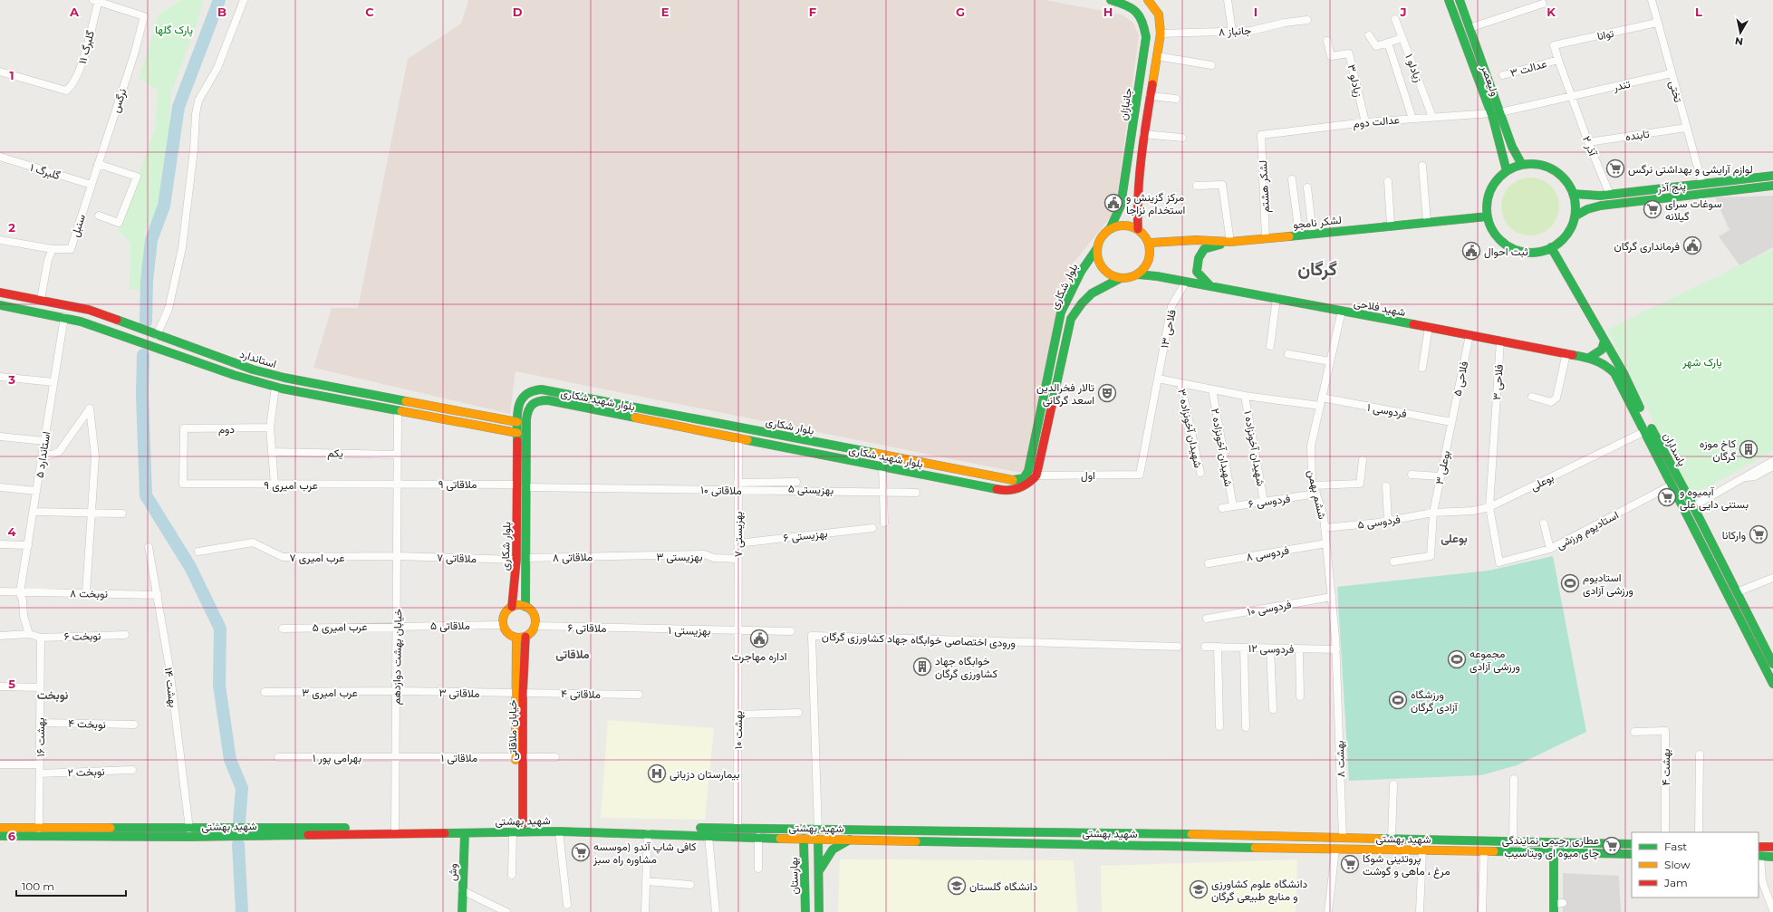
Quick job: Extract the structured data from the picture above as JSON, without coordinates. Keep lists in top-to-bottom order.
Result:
{
  "streets": {
    "main road": [
      "ولیعصر",
      "جانبازان",
      "پنج آذر",
      "لشکر نامجو",
      "بلوار شکاری",
      "شهید فلاحی",
      "استاندارد",
      "بلوار شهید شکاری",
      "پاسداران",
      "خیابان ملاقاتی",
      "شهید بهشتی",
      "وش",
      "بهارستان"
    ],
    "street": [
      "جانباز ۸",
      "توانا",
      "گلبرگ ۱۱",
      "زیادلو ۱",
      "عدالت ۳",
      "زیادلو ۳",
      "تندر",
      "تختی",
      "نرگس",
      "عدالت دوم",
      "تابنده",
      "۲ آذر",
      "گلبرگ ۱",
      "لشکر هشتم",
      "سنبل",
      "۱۳ فلاحی",
      "۵ فلاحی",
      "۳ فلاحی",
      "۱ فردوسی",
      "دوم",
      "۳ شهیدان آخونزاده",
      "۲ شهیدان آخونزاده",
      "۱ شهیدان آخونزاده",
      "یکم",
      "۵ استاندارد",
      "۳ بوعلی",
      "اول",
      "بوعلی",
      "ملاقاتی ۹",
      "۹ عرب امیری",
      "۵ بهزیستی",
      "۱۰ ملاقاتی",
      "ششم بهمن",
      "۶ فردوسی",
      "۵ فردوسی",
      "استادیوم ورزشی",
      "۷ بهزیستی",
      "بهزیستی ۶",
      "۸ فردوسی",
      "۳ بهزیستی",
      "۷ عرب امیری",
      "ملاقاتی ۸",
      "۷ ملاقاتی",
      "۸ نوبخت",
      "۱۰ فردوسی",
      "ملاقاتی ۵",
      "۵ عرب امیری",
      "۶ ملاقاتی",
      "بهزیستی ۱",
      "نوبخت ۶",
      "ورودی اختصاصی خوابگاه جهاد کشاورزی گرگان",
      "۱۲ فردوسی",
      "خیابان بهشت دوازدهم",
      "بهشت ۱۴",
      "۳ عرب امیری",
      "ملاقاتی ۳",
      "ملاقاتی ۴",
      "۴ نوبخت",
      "بهشت ۱۰",
      "۱۶ بهشت",
      "۱ بهرامی پور",
      "ملاقاتی ۱",
      "۸ بهشت",
      "۴ بهشت",
      "۲ نوبخت"
    ]
  },
  "crossings": [
    ["جانباز ۸", "جانبازان"],
    ["توانا", "عدالت ۳"],
    ["توانا", "تختی"],
    ["گلبرگ ۱۱", "نرگس"],
    ["زیادلو ۱", "عدالت دوم"],
    ["عدالت ۳", "تندر"],
    ["عدالت ۳", "۲ آذر"],
    ["زیادلو ۳", "عدالت دوم"],
    ["ولیعصر", "تندر"],
    ["ولیعصر", "عدالت دوم"],
    ["ولیعصر", "پنج آذر"],
    ["ولیعصر", "لشکر نامجو"],
    ["ولیعصر", "پاسداران"],
    ["تندر", "تختی"],
    ["تندر", "۲ آذر"],
    ["تختی", "تابنده"],
    ["تختی", "پنج آذر"],
    ["نرگس", "گلبرگ ۱"],
    ["نرگس", "سنبل"],
    ["جانبازان", "لشکر نامجو"],
    ["جانبازان", "بلوار شکاری"],
    ["جانبازان", "شهید فلاحی"],
    ["عدالت دوم", "لشکر هشتم"],
    ["تابنده", "۲ آذر"],
    ["۲ آذر", "پنج آذر"],
    ["گلبرگ ۱", "سنبل"],
    ["لشکر هشتم", "لشکر نامجو"],
    ["پنج آذر", "لشکر نامجو"],
    ["پنج آذر", "پاسداران"],
    ["لشکر نامجو", "بلوار شکاری"],
    ["لشکر نامجو", "شهید فلاحی"],
    ["لشکر نامجو", "پاسداران"],
    ["بلوار شکاری", "شهید فلاحی"],
    ["بلوار شکاری", "استاندارد"],
    ["بلوار شکاری", "بلوار شهید شکاری"],
    ["بلوار شکاری", "ملاقاتی ۹"],
    ["بلوار شکاری", "۱۰ ملاقاتی"],
    ["بلوار شکاری", "ملاقاتی ۸"],
    ["بلوار شکاری", "۷ ملاقاتی"],
    ["بلوار شکاری", "ملاقاتی ۵"],
    ["بلوار شکاری", "۶ ملاقاتی"],
    ["بلوار شکاری", "خیابان ملاقاتی"],
    ["شهید فلاحی", "۱۳ فلاحی"],
    ["شهید فلاحی", "۵ فلاحی"],
    ["شهید فلاحی", "۳ فلاحی"],
    ["شهید فلاحی", "پاسداران"],
    ["شهید فلاحی", "ششم بهمن"],
    ["۱۳ فلاحی", "اول"],
    ["استاندارد", "۵ استاندارد"],
    ["استاندارد", "خیابان بهشت دوازدهم"],
    ["۵ فلاحی", "۱ فردوسی"],
    ["۵ فلاحی", "۳ بوعلی"],
    ["۳ فلاحی", "بوعلی"],
    ["۳ فلاحی", "استادیوم ورزشی"],
    ["بلوار شهید شکاری", "اول"],
    ["بلوار شهید شکاری", "۷ بهزیستی"],
    ["۱ فردوسی", "۳ بوعلی"],
    ["۱ فردوسی", "ششم بهمن"],
    ["دوم", "۹ عرب امیری"],
    ["۲ شهیدان آخونزاده", "۶ فردوسی"],
    ["۱ شهیدان آخونزاده", "۶ فردوسی"],
    ["پاسداران", "بوعلی"],
    ["پاسداران", "استادیوم ورزشی"],
    ["یکم", "خیابان بهشت دوازدهم"],
    ["۵ استاندارد", "۸ نوبخت"],
    ["۳ بوعلی", "بوعلی"],
    ["۳ بوعلی", "۵ فردوسی"],
    ["بوعلی", "۵ فردوسی"],
    ["ملاقاتی ۹", "۹ عرب امیری"],
    ["ملاقاتی ۹", "خیابان بهشت دوازدهم"],
    ["۹ عرب امیری", "خیابان بهشت دوازدهم"],
    ["۵ بهزیستی", "۱۰ ملاقاتی"],
    ["۵ بهزیستی", "۷ بهزیستی"],
    ["ششم بهمن", "۶ فردوسی"],
    ["ششم بهمن", "۵ فردوسی"],
    ["ششم بهمن", "۸ فردوسی"],
    ["ششم بهمن", "۱۰ فردوسی"],
    ["ششم بهمن", "۱۲ فردوسی"],
    ["ششم بهمن", "۸ بهشت"],
    ["۷ بهزیستی", "بهزیستی ۶"],
    ["۷ بهزیستی", "۳ بهزیستی"],
    ["۷ بهزیستی", "بهزیستی ۱"],
    ["۷ بهزیستی", "بهشت ۱۰"],
    ["۳ بهزیستی", "ملاقاتی ۸"],
    ["۷ عرب امیری", "۷ ملاقاتی"],
    ["۷ عرب امیری", "خیابان بهشت دوازدهم"],
    ["ملاقاتی ۸", "۷ ملاقاتی"],
    ["۷ ملاقاتی", "خیابان بهشت دوازدهم"],
    ["۸ نوبخت", "بهشت ۱۴"],
    ["ملاقاتی ۵", "۵ عرب امیری"],
    ["ملاقاتی ۵", "۶ ملاقاتی"],
    ["ملاقاتی ۵", "خیابان بهشت دوازدهم"],
    ["ملاقاتی ۵", "خیابان ملاقاتی"],
    ["۵ عرب امیری", "خیابان بهشت دوازدهم"],
    ["۶ ملاقاتی", "بهزیستی ۱"],
    ["۶ ملاقاتی", "خیابان ملاقاتی"],
    ["بهزیستی ۱", "بهشت ۱۰"],
    ["نوبخت ۶", "۱۶ بهشت"],
    ["ورودی اختصاصی خوابگاه جهاد کشاورزی گرگان", "شهید بهشتی"],
    ["خیابان بهشت دوازدهم", "۳ عرب امیری"],
    ["خیابان بهشت دوازدهم", "ملاقاتی ۳"],
    ["خیابان بهشت دوازدهم", "۱ بهرامی پور"],
    ["خیابان بهشت دوازدهم", "ملاقاتی ۱"],
    ["خیابان بهشت دوازدهم", "شهید بهشتی"],
    ["بهشت ۱۴", "شهید بهشتی"],
    ["۳ عرب امیری", "ملاقاتی ۳"],
    ["ملاقاتی ۳", "ملاقاتی ۴"],
    ["ملاقاتی ۳", "خیابان ملاقاتی"],
    ["ملاقاتی ۴", "خیابان ملاقاتی"],
    ["۴ نوبخت", "۱۶ بهشت"],
    ["خیابان ملاقاتی", "ملاقاتی ۱"],
    ["خیابان ملاقاتی", "شهید بهشتی"],
    ["بهشت ۱۰", "شهید بهشتی"],
    ["۱۶ بهشت", "۲ نوبخت"],
    ["۱۶ بهشت", "شهید بهشتی"],
    ["۱ بهرامی پور", "ملاقاتی ۱"],
    ["۸ بهشت", "شهید بهشتی"],
    ["شهید بهشتی", "وش"],
    ["شهید بهشتی", "بهارستان"]
  ],
  "districts": [
    "گرگان",
    "بوعلی",
    "ملاقاتی",
    "نوبخت"
  ],
  "parks": ["پارک گلها", "پارک شهر"],
  "places": {
    "supermarket": [
      "لوازم آرایشی و بهداشتی نرگس",
      "سوغات سرای گیلانه",
      "آبمیوه و بستنی دایی علی",
      "وارکانا",
      "عطاری رحیمی نمایندگی چای میوه ای ویتاسیب",
      "کافی شاپ آندو (موسسه مشاوره راه سبز",
      "پروتئینی شوکا مرغ‌ ، ماهی و گوشت"
    ],
    "public building": [
      "مرکز گزینش و استخدام نزاجا",
      "فرمانداری گرگان",
      "ثبت احوال",
      "اداره مهاجرت"
    ],
    "theatre": ["تالار فخرالدین اسعد گرگانی"],
    "building": ["کاخ موزه گرگان", "خوابگاه جهاد کشاورزی گرگان"],
    "sports": ["استادیوم ورزشی آزادی", "مجموعه ورزشی آزادی", "ورزشگاه آزادی گرگان"],
    "hospital": ["بیمارستان دزیانی"],
    "school or university": ["دانشگاه گلستان", "دانشگاه علوم کشاورزی و منابع طبیعی گرگان"]
  },
  "legend": ["Fast", "Slow", "Jam"],
  "scale_bar": "100 m",
  "north": "bottom",
  "grid": {
    "columns": [
      "A",
      "B",
      "C",
      "D",
      "E",
      "F",
      "G",
      "H",
      "I",
      "J",
      "K",
      "L"
    ],
    "rows": [
      "1",
      "2",
      "3",
      "4",
      "5",
      "6"
    ]
  }
}
